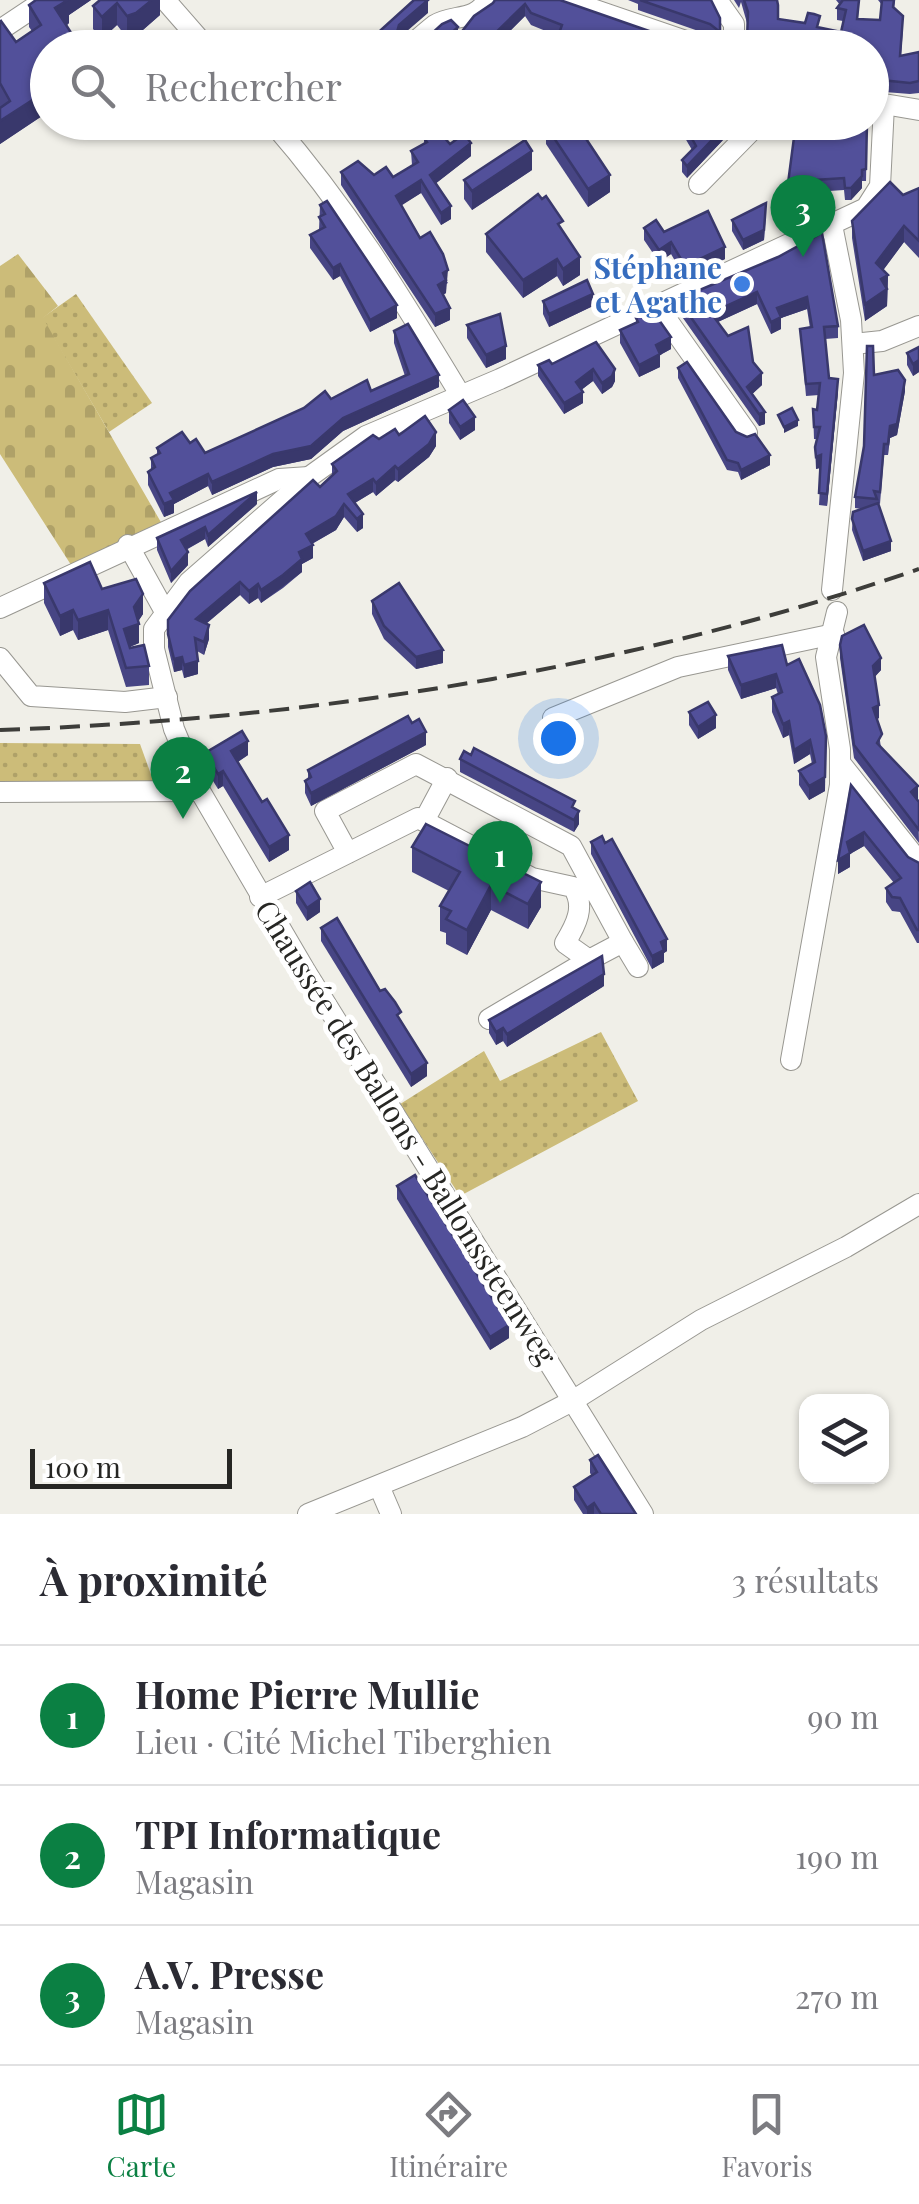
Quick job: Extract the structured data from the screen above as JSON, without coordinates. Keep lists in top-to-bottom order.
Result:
{
  "streets": {
    "street": ["Chaussée des Ballons - Ballonssteenweg"]
  },
  "places": ["Stéphane et Agathe"],
  "scale_bar": "100 m",
  "page": {
    "search": "Rechercher",
    "pins": ["3", "2", "1"],
    "scale": "100 m",
    "heading": ["À proximité", "3 résultats"],
    "list": [
      {
        "mark": "1",
        "name": "Home Pierre Mullie",
        "note": "Lieu · Cité Michel Tiberghien",
        "value": "90 m"
      },
      {
        "mark": "2",
        "name": "TPI Informatique",
        "note": "Magasin",
        "value": "190 m"
      },
      {
        "mark": "3",
        "name": "A.V. Presse",
        "note": "Magasin",
        "value": "270 m"
      }
    ],
    "nav": ["Carte", "Itinéraire", "Favoris"]
  }
}
